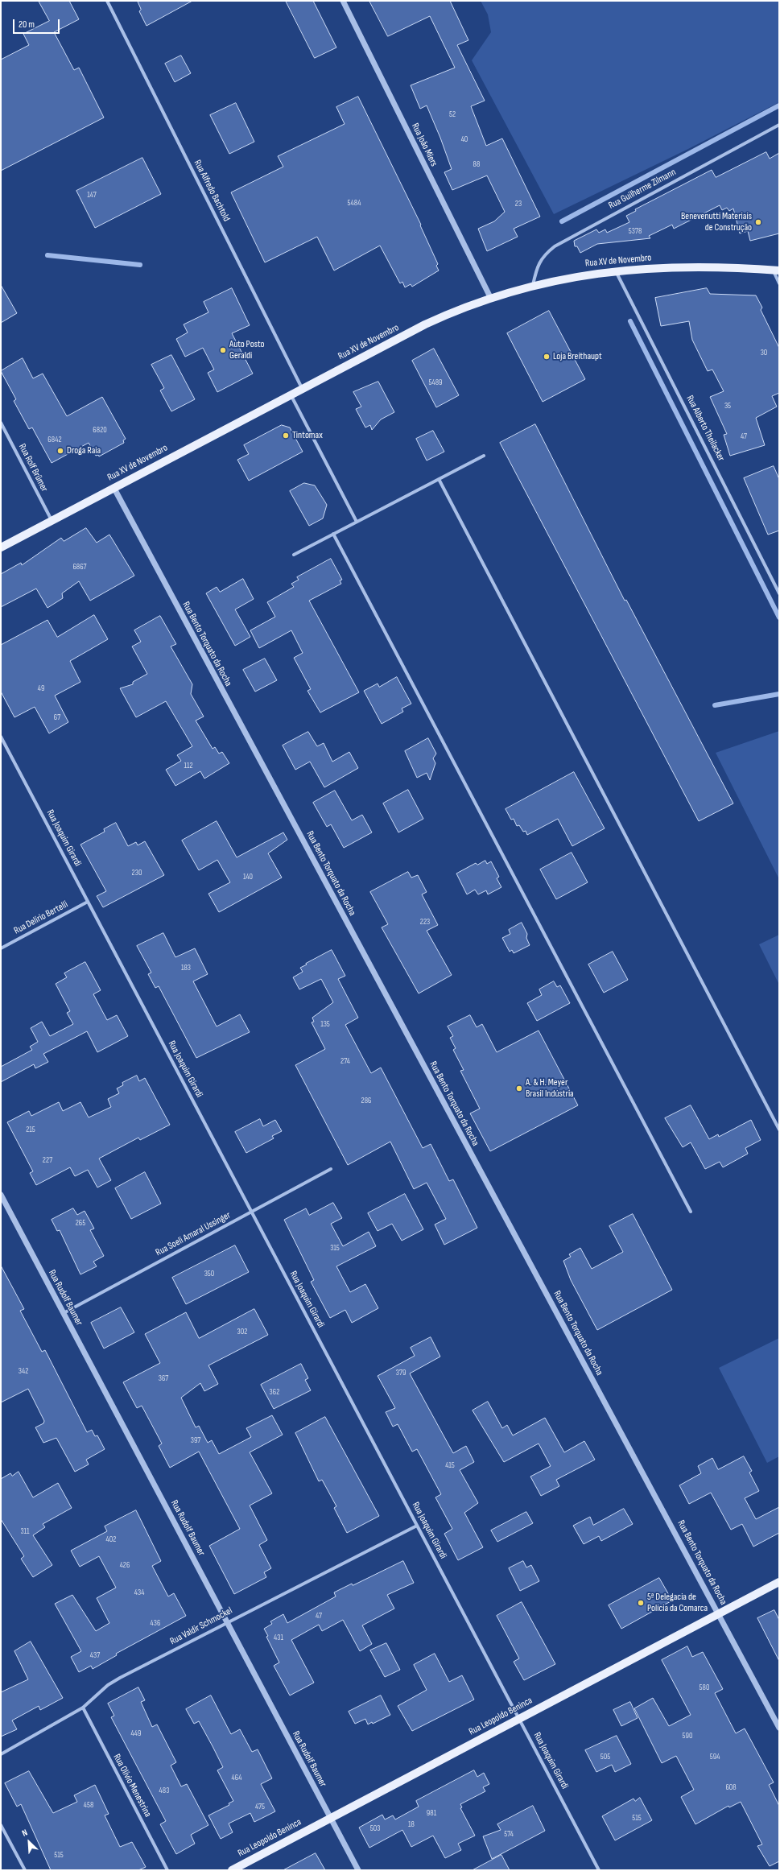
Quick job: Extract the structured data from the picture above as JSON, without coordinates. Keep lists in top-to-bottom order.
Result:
{
  "streets": {
    "main road": ["Rua XV de Novembro", "Rua Leopoldo Beninca"],
    "street": [
      "Rua João Miers",
      "Rua Guilherme Zilmann",
      "Rua Alfredo Bachtold",
      "Rua Alberto Theilacker",
      "Rua Rolf Brümer",
      "Rua Bento Torquato da Rocha",
      "Rua Joaquim Girardi",
      "Rua Delírio Bertelli",
      "Rua Soeli Amaral Ussinger",
      "Rua Rudolf Baumer",
      "Rua Valdir Schmockel",
      "Rua Olívio Menestrina"
    ]
  },
  "crossings": [
    ["Rua João Miers", "Rua XV de Novembro"],
    ["Rua Guilherme Zilmann", "Rua XV de Novembro"],
    ["Rua Alfredo Bachtold", "Rua XV de Novembro"],
    ["Rua XV de Novembro", "Rua Alberto Theilacker"],
    ["Rua XV de Novembro", "Rua Rolf Brümer"],
    ["Rua XV de Novembro", "Rua Bento Torquato da Rocha"],
    ["Rua Bento Torquato da Rocha", "Rua Leopoldo Beninca"],
    ["Rua Joaquim Girardi", "Rua Delírio Bertelli"],
    ["Rua Joaquim Girardi", "Rua Soeli Amaral Ussinger"],
    ["Rua Joaquim Girardi", "Rua Valdir Schmockel"],
    ["Rua Joaquim Girardi", "Rua Leopoldo Beninca"],
    ["Rua Soeli Amaral Ussinger", "Rua Rudolf Baumer"],
    ["Rua Rudolf Baumer", "Rua Valdir Schmockel"],
    ["Rua Rudolf Baumer", "Rua Leopoldo Beninca"],
    ["Rua Valdir Schmockel", "Rua Olívio Menestrina"]
  ],
  "places": [
    "Benevenutti Materiais de Construção",
    "Auto Posto Geraldi",
    "Loja Breithaupt",
    "Tintomax",
    "Droga Raia",
    "A. & H. Meyer Brasil Indústria",
    "5ª Delegacia de Polícia da Comarca"
  ],
  "house_numbers": [
    "52",
    "40",
    "88",
    "147",
    "5484",
    "23",
    "5378",
    "30",
    "5489",
    "35",
    "6820",
    "47",
    "6842",
    "6867",
    "49",
    "67",
    "112",
    "230",
    "140",
    "223",
    "183",
    "135",
    "274",
    "286",
    "215",
    "227",
    "265",
    "315",
    "350",
    "302",
    "342",
    "379",
    "367",
    "362",
    "397",
    "415",
    "311",
    "402",
    "426",
    "434",
    "47",
    "436",
    "431",
    "437",
    "580",
    "449",
    "590",
    "505",
    "594",
    "464",
    "608",
    "483",
    "458",
    "475",
    "981",
    "515",
    "18",
    "503",
    "574",
    "515"
  ],
  "scale_bar": "20 m",
  "north": "top left"
}
